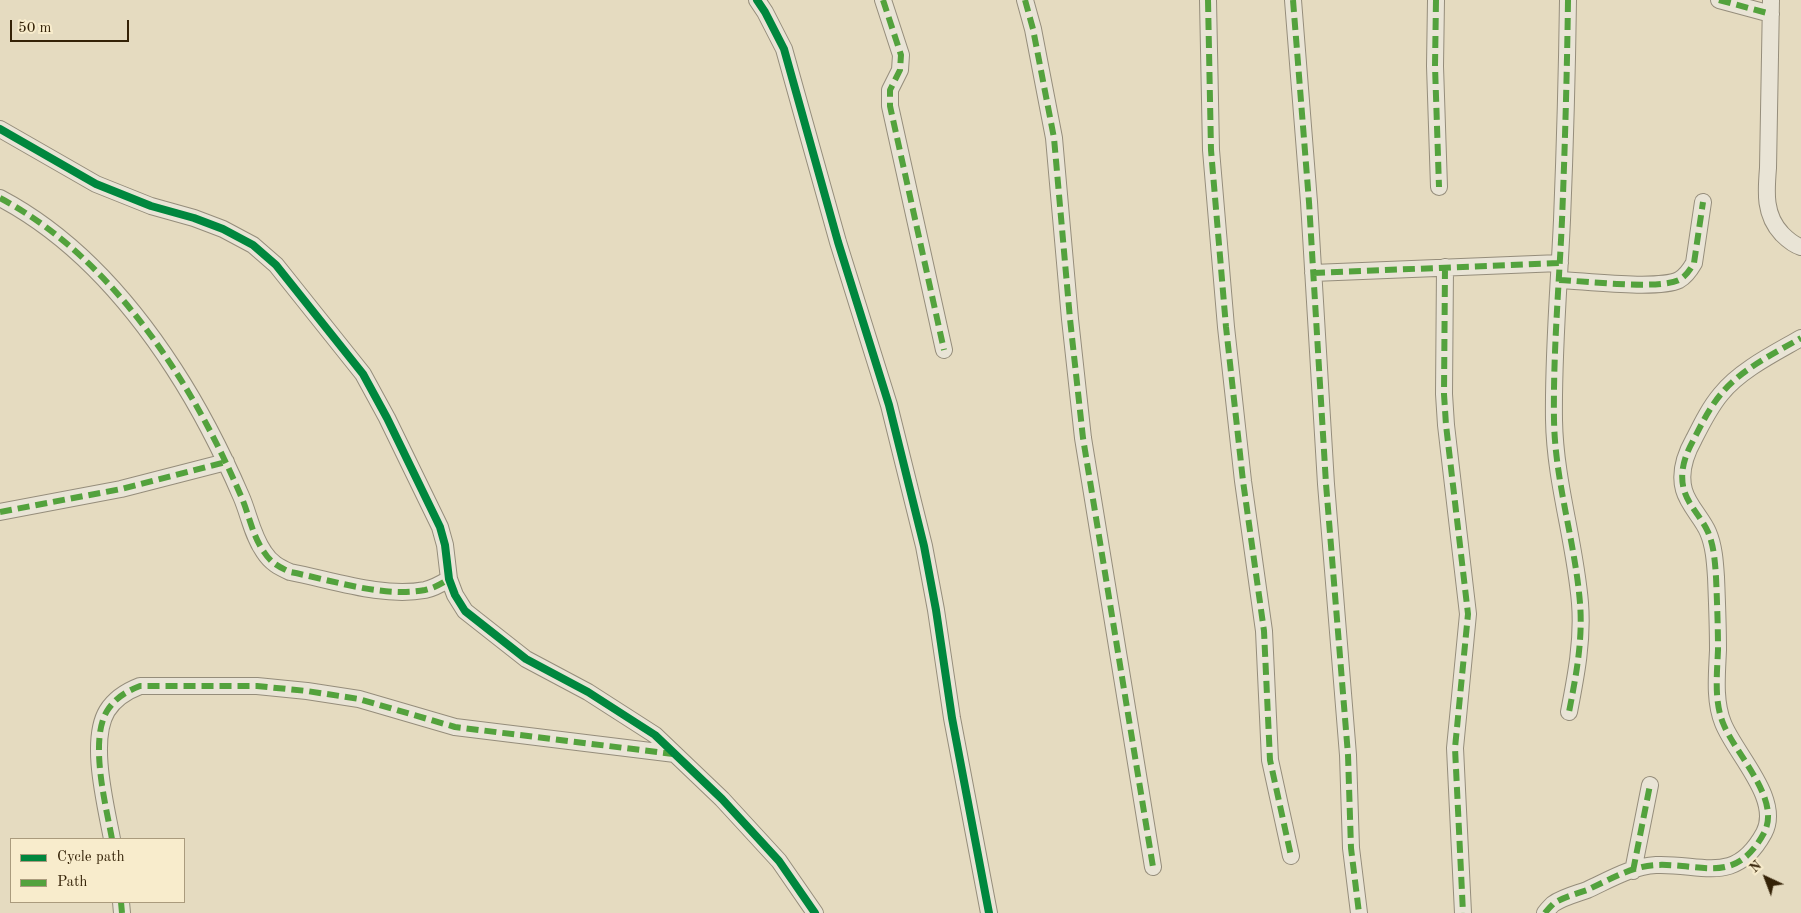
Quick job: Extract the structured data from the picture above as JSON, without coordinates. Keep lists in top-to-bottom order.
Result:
{
  "legend": ["Cycle path", "Path"],
  "scale_bar": "50 m",
  "north": "top left"
}
